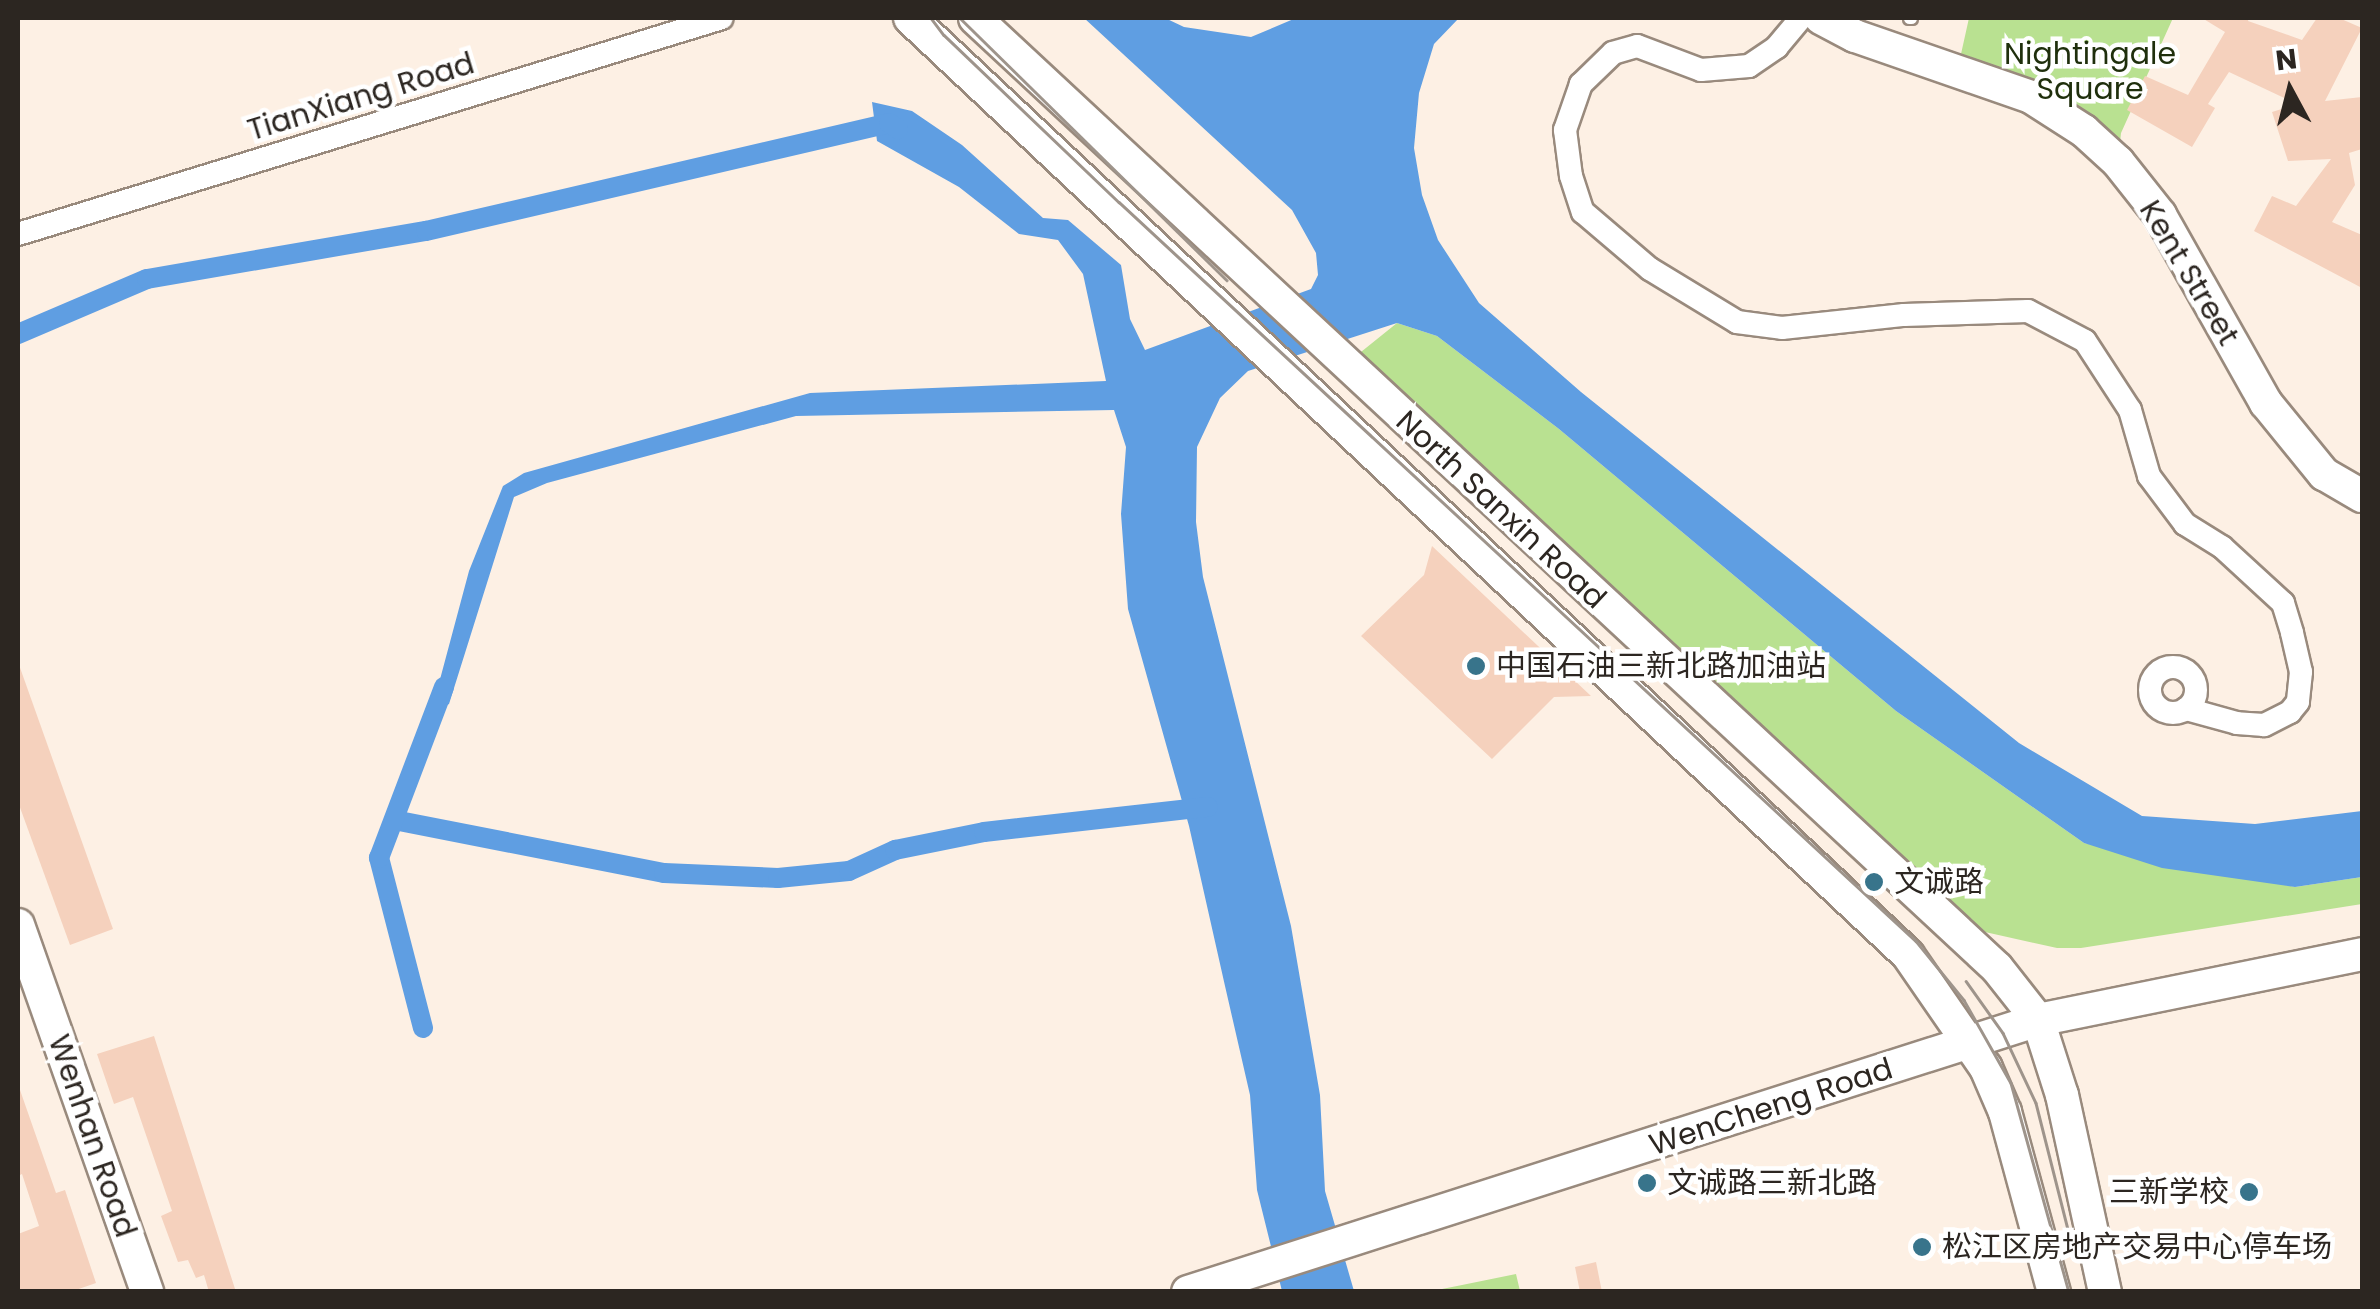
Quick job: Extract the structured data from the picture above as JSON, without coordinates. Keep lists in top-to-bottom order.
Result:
{
  "streets": {
    "main road": [
      "Kent Street",
      "North Sanxin Road",
      "WenCheng Road",
      "Wenhan Road"
    ],
    "street": ["TianXiang Road"]
  },
  "crossings": [
    ["North Sanxin Road", "WenCheng Road"]
  ],
  "parks": ["Nightingale Square"],
  "places": [
    "中国石油三新北路加油站",
    "文诚路",
    "文诚路三新北路",
    "三新学校",
    "松江区房地产交易中心停车场"
  ],
  "north": "top"
}
